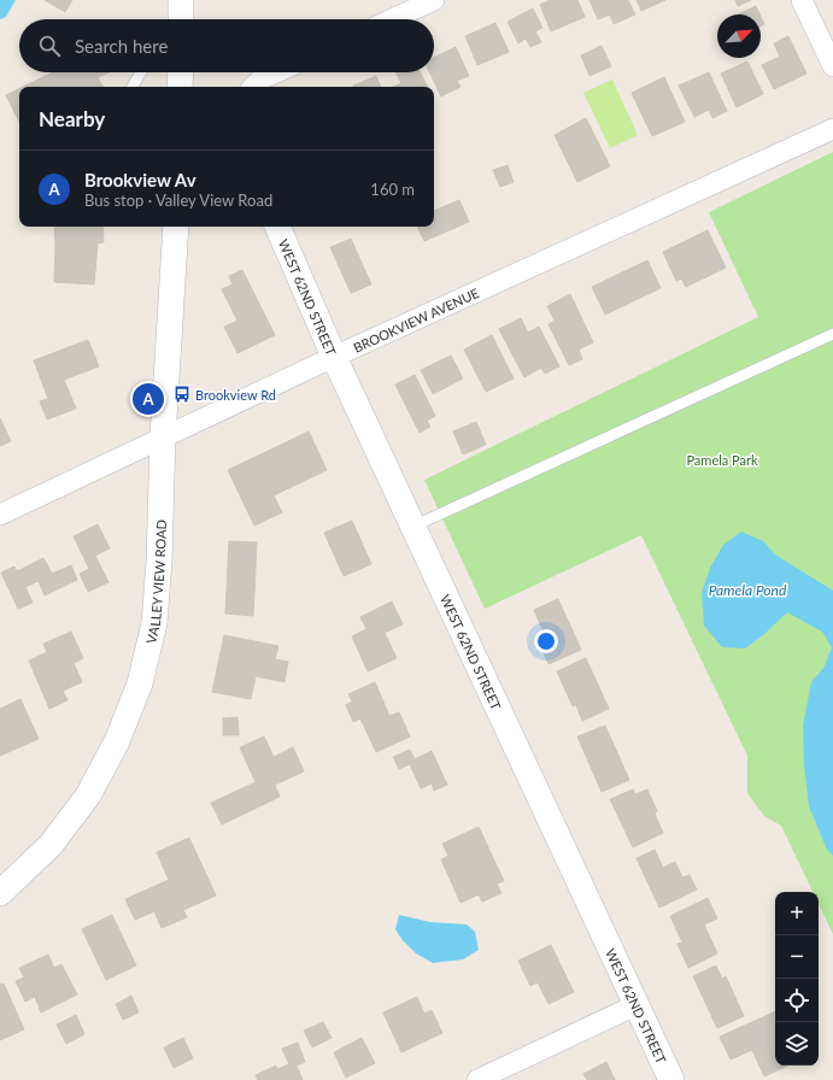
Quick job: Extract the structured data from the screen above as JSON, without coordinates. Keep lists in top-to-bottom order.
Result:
{
  "streets": {
    "street": ["WEST 62ND STREET", "BROOKVIEW AVENUE", "VALLEY VIEW ROAD"]
  },
  "crossings": [
    ["WEST 62ND STREET", "BROOKVIEW AVENUE"],
    ["BROOKVIEW AVENUE", "VALLEY VIEW ROAD"]
  ],
  "water": ["Pamela Pond"],
  "parks": ["Pamela Park"],
  "places": {
    "bus stop": ["Brookview Rd"]
  },
  "north": "top right",
  "page": {
    "search": "Search here",
    "heading": "Nearby",
    "list": [
      {
        "mark": "A",
        "name": "Brookview Av",
        "note": "Bus stop · Valley View Road",
        "value": "160 m"
      }
    ],
    "pins": "A",
    "map_buttons": ["+", "−"]
  }
}
